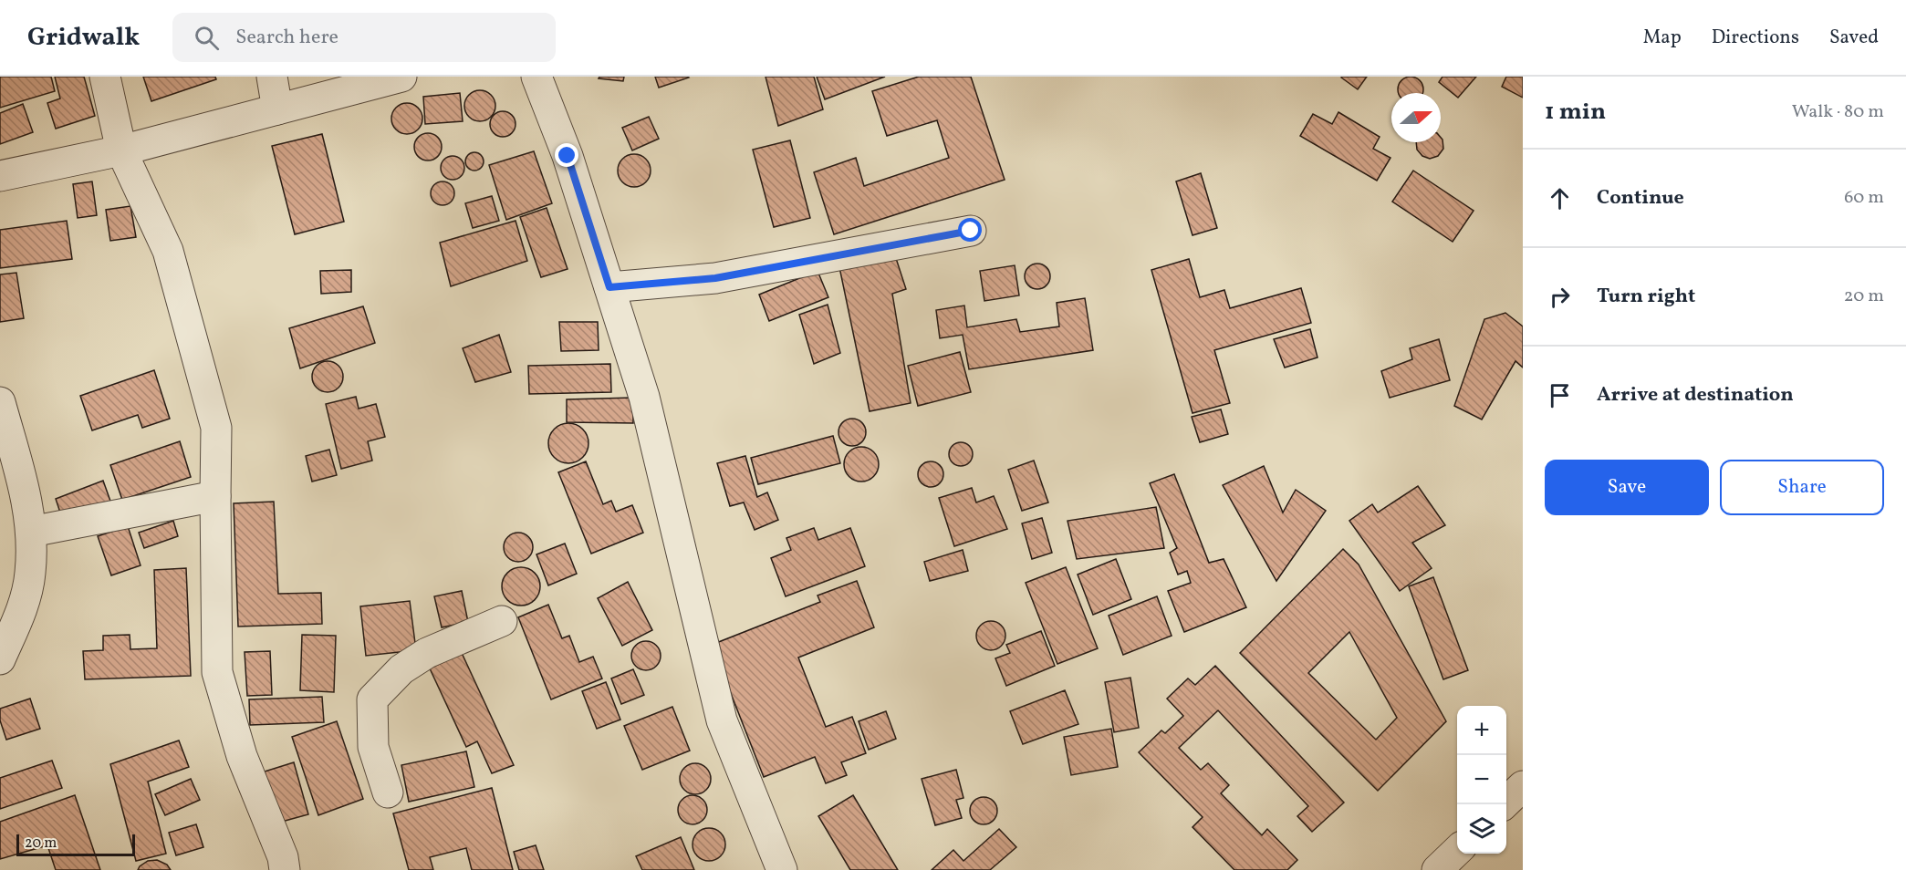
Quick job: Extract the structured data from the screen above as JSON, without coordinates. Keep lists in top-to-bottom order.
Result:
{
  "scale_bar": "20 m",
  "north": "right",
  "page": {
    "header": "Gridwalk",
    "search": "Search here",
    "nav": ["Map", "Directions", "Saved"],
    "heading": ["1 min", "Walk · 80 m"],
    "list": [
      ["Continue", "60 m"],
      ["Turn right", "20 m"],
      "Arrive at destination"
    ],
    "buttons": ["Save", "Share"],
    "map_buttons": ["+", "−"],
    "scale": "20 m"
  }
}
